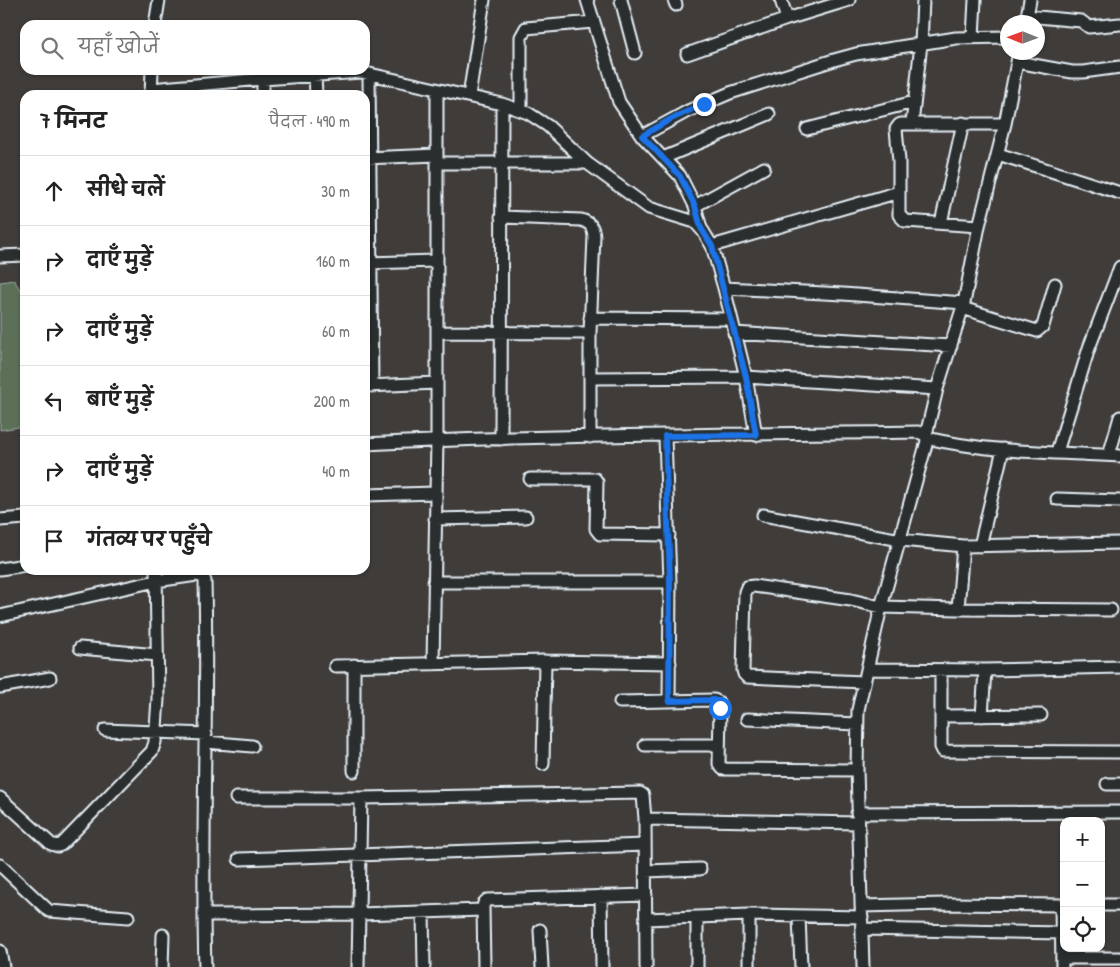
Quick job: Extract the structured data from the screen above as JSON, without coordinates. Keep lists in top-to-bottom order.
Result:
{
  "north": "left",
  "page": {
    "search": "यहाँ खोजें",
    "heading": ["7 मिनट", "पैदल · 490 m"],
    "list": [
      ["सीधे चलें", "30 m"],
      ["दाएँ मुड़ें", "160 m"],
      ["दाएँ मुड़ें", "60 m"],
      ["बाएँ मुड़ें", "200 m"],
      ["दाएँ मुड़ें", "40 m"],
      "गंतव्य पर पहुँचे"
    ],
    "map_buttons": ["+", "−"]
  }
}
